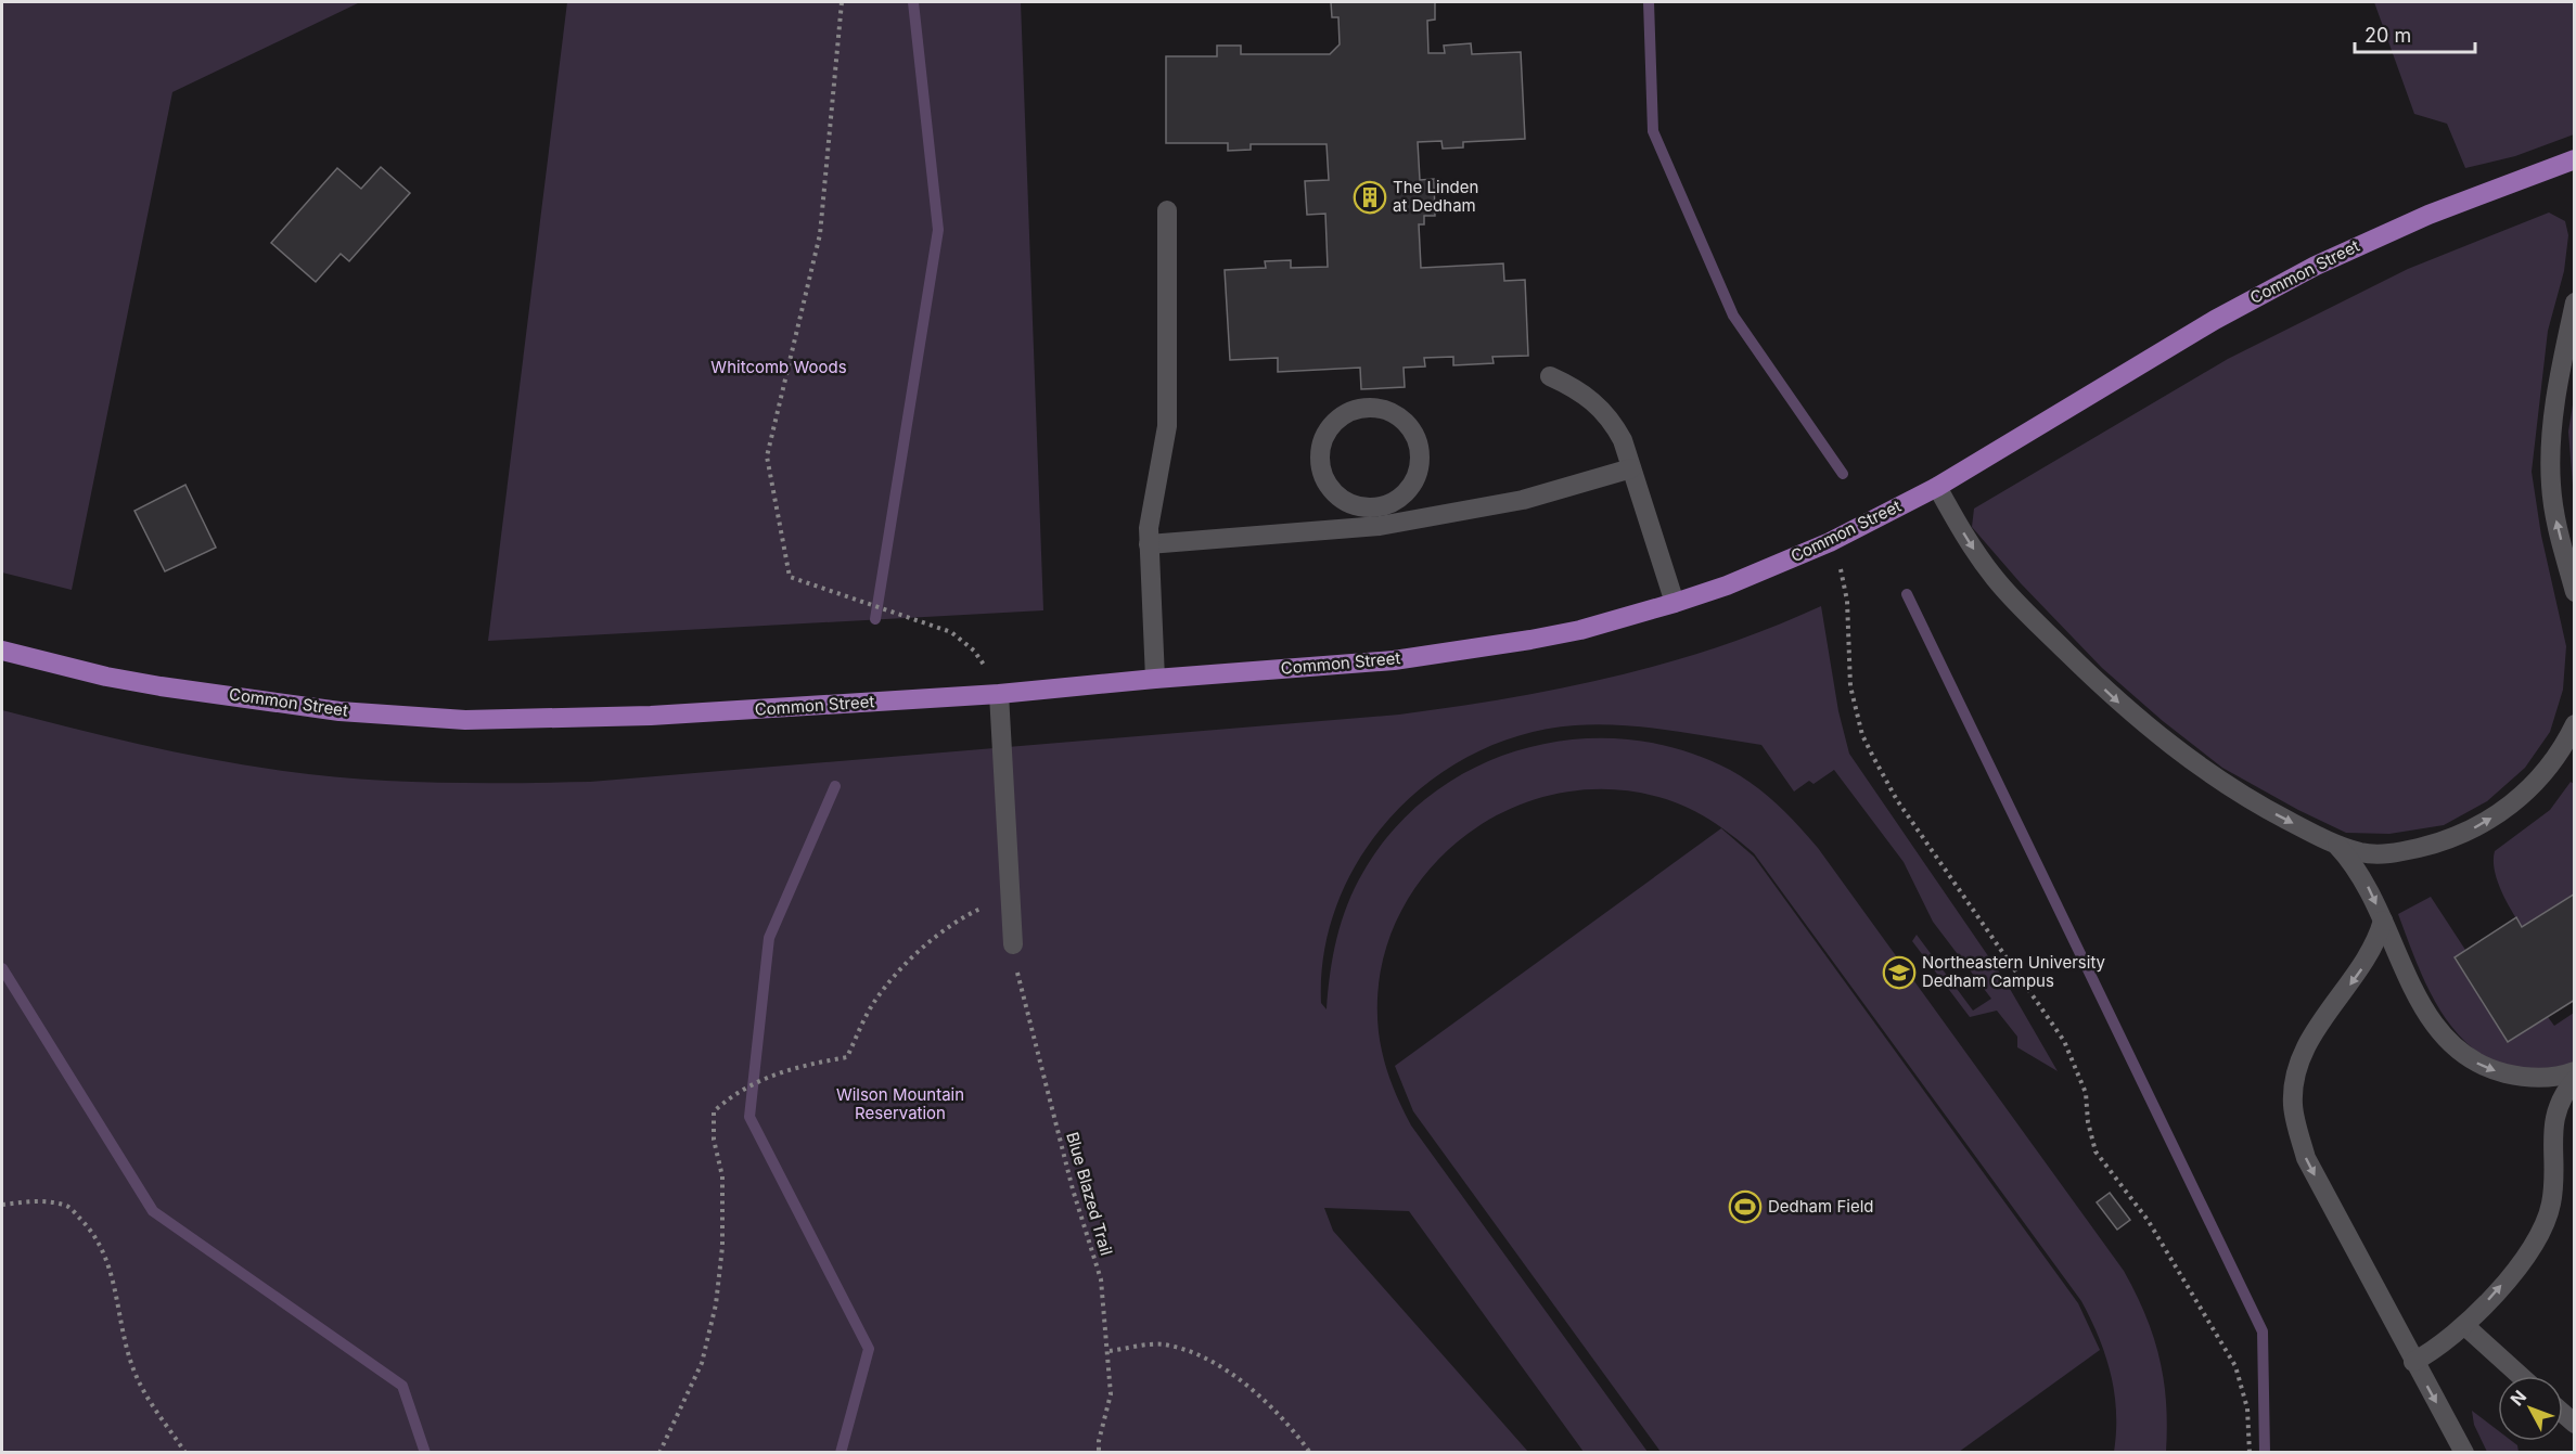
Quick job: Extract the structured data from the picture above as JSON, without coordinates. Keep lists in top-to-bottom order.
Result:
{
  "streets": {
    "main road": ["Common Street"],
    "path": ["Blue Blazed Trail"]
  },
  "parks": ["Whitcomb Woods", "Wilson Mountain Reservation"],
  "places": {
    "building": ["The Linden at Dedham"],
    "school or university": ["Northeastern University Dedham Campus"],
    "sports": ["Dedham Field"]
  },
  "scale_bar": "20 m",
  "north": "top left"
}
